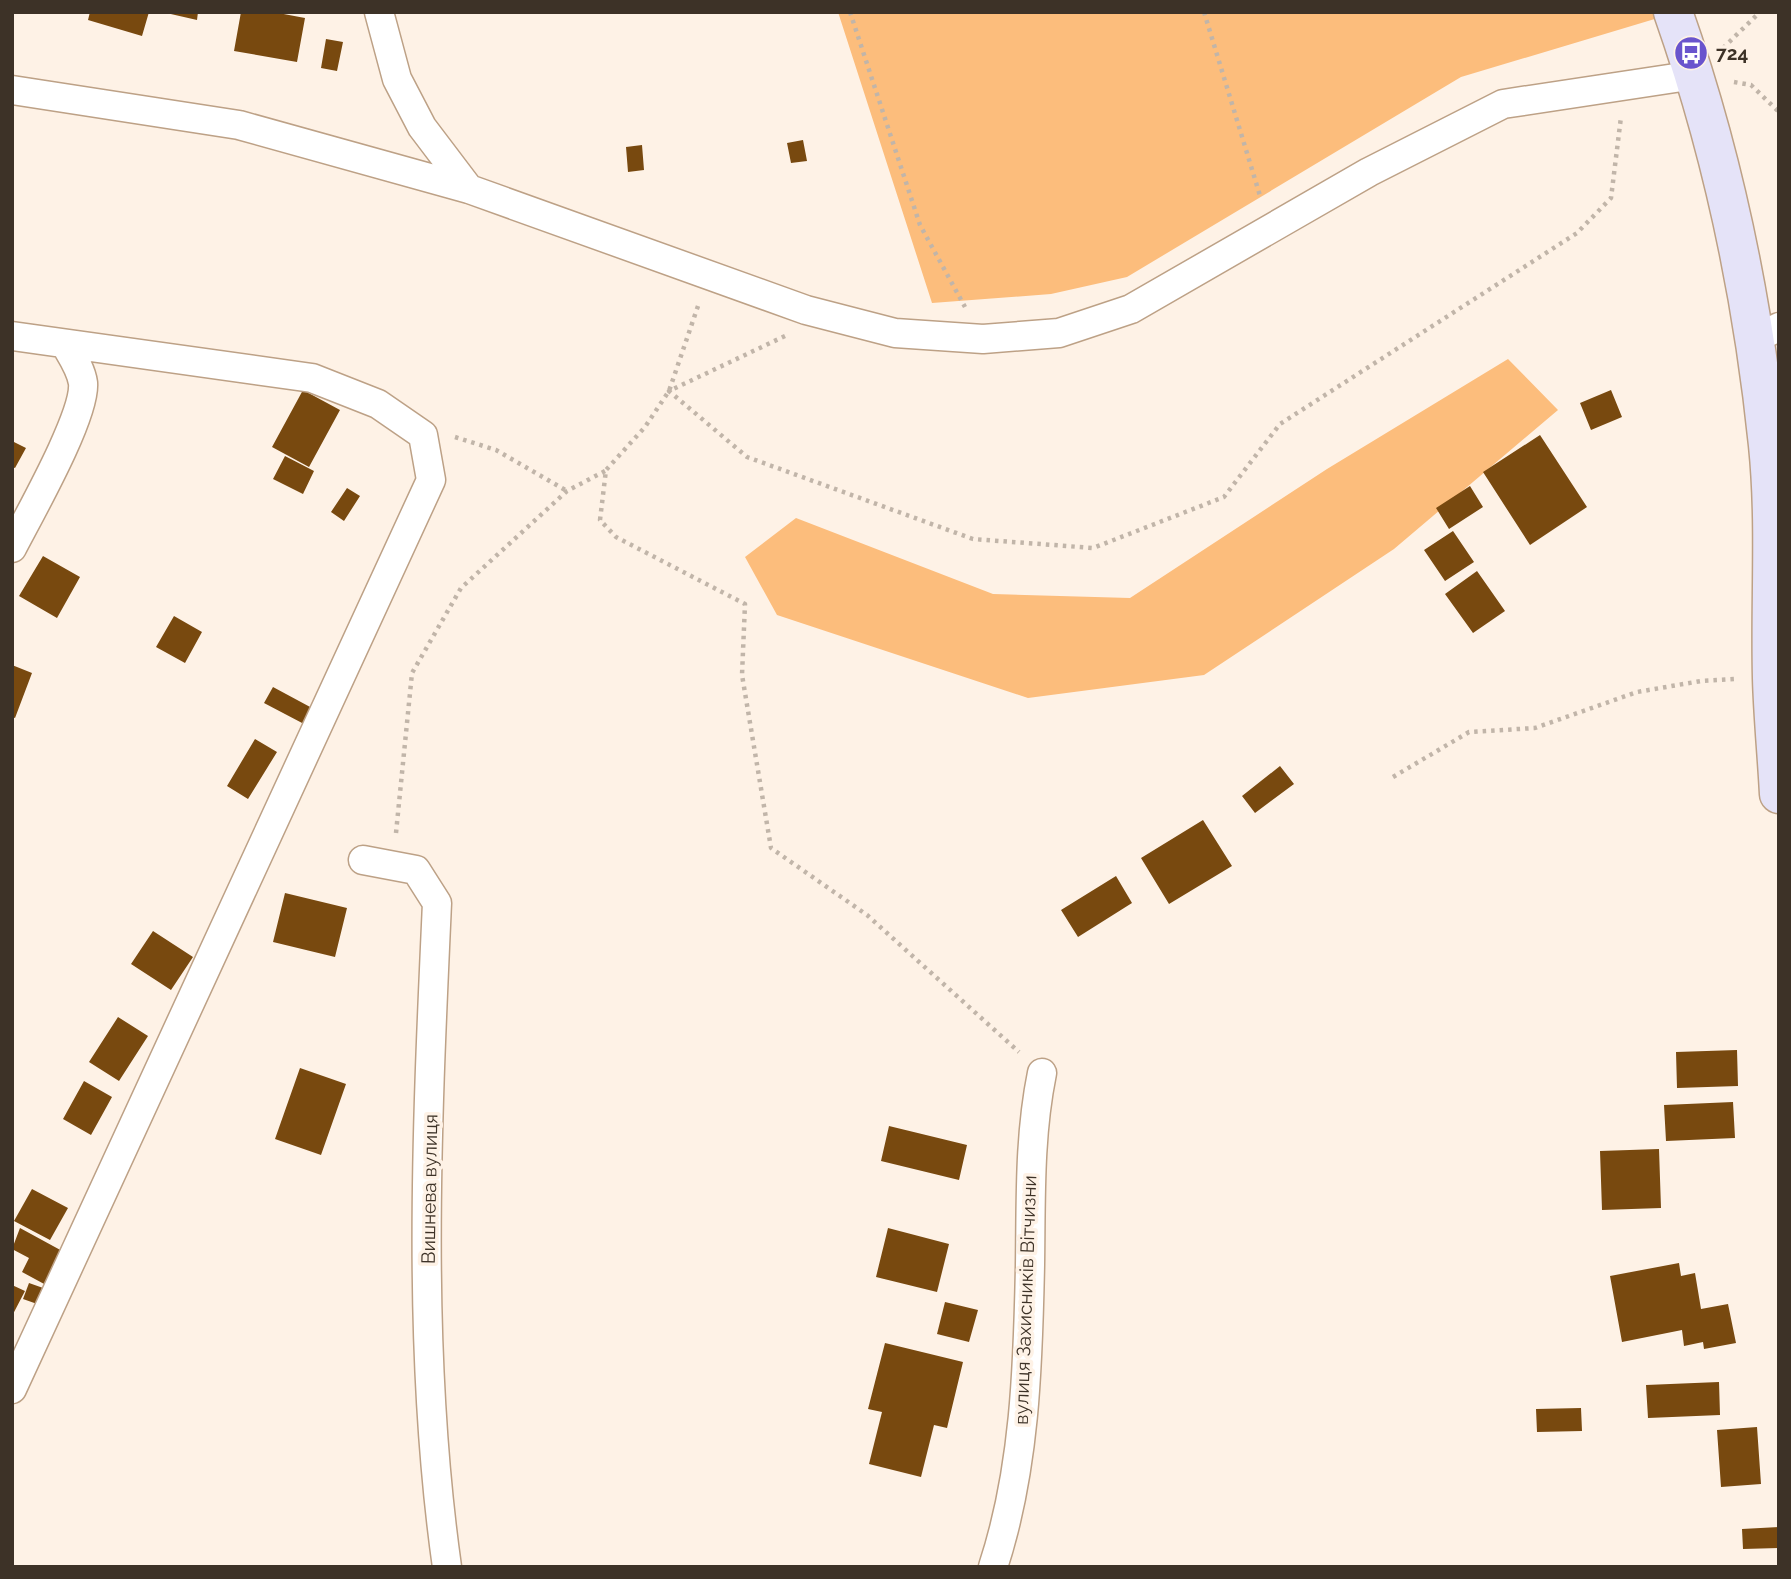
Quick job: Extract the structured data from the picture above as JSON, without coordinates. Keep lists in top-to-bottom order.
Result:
{
  "streets": {
    "street": ["Вишнева вулиця", "вулиця Захисників Вітчизни"]
  },
  "places": {
    "bus stop": ["724"]
  }
}
